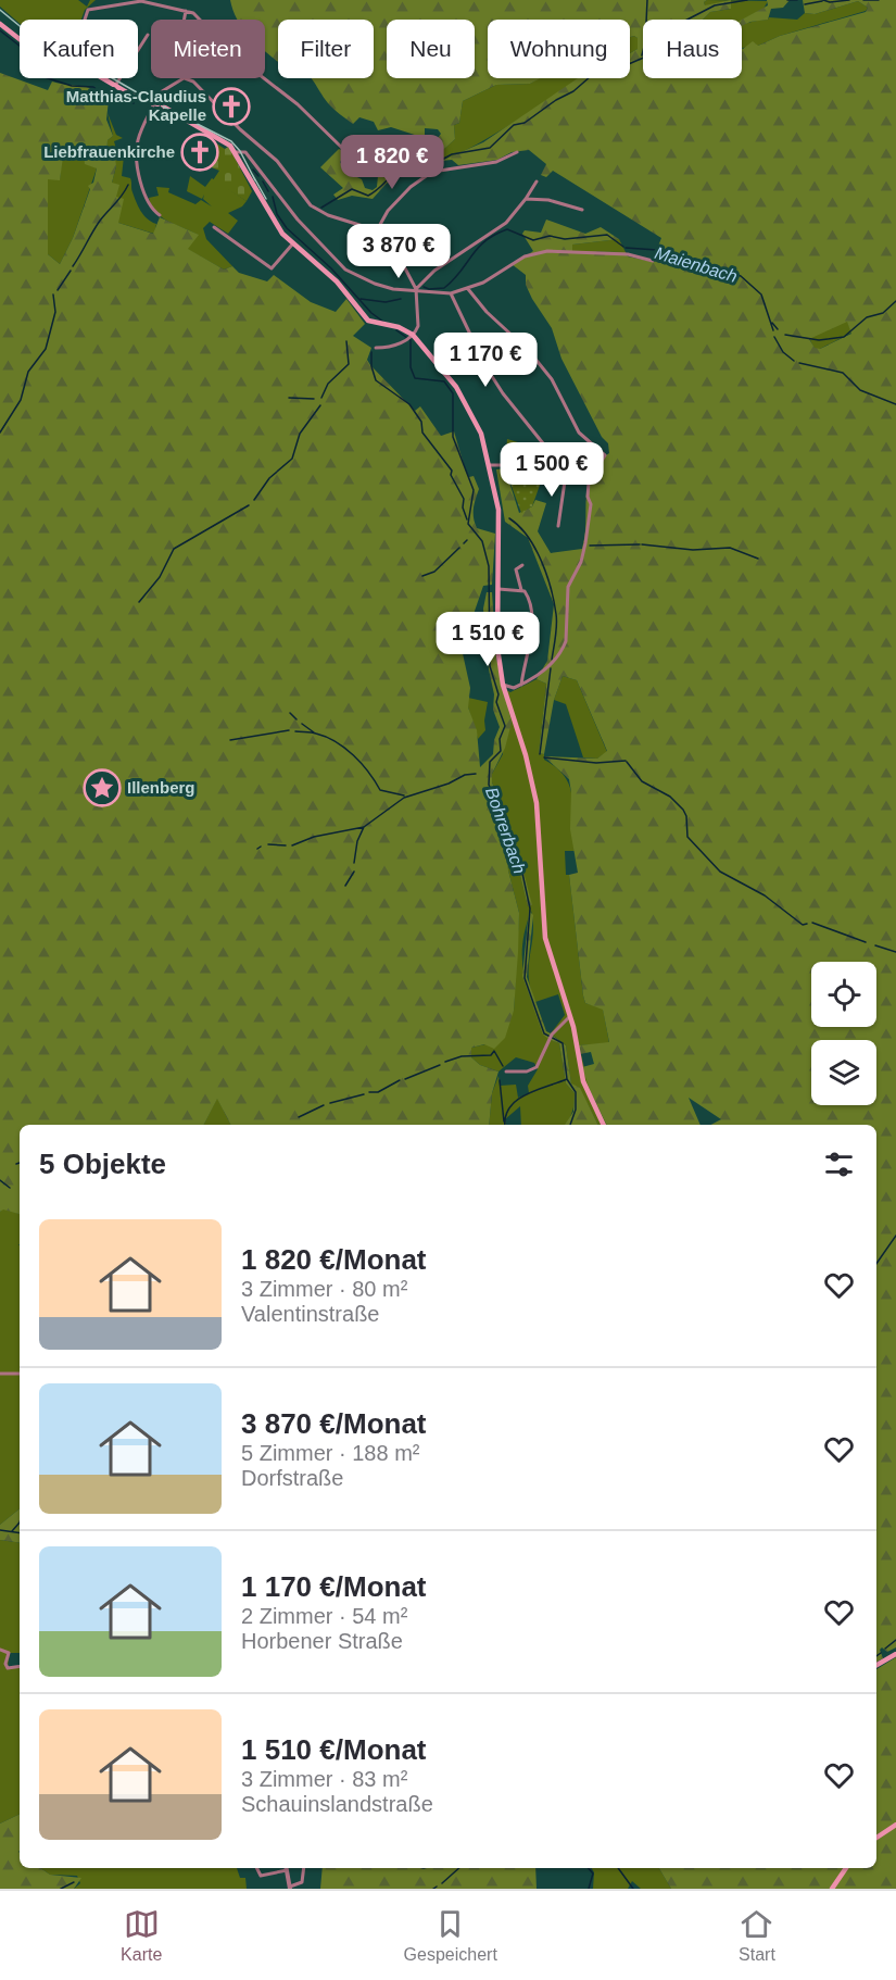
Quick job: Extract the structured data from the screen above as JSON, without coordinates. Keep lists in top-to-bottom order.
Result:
{
  "water": ["Maienbach", "Bohrerbach"],
  "places": {
    "church": ["Matthias-Claudius Kapelle", "Liebfrauenkirche"],
    "place": ["Illenberg"]
  },
  "page": {
    "chip": [
      "Kaufen",
      "Mieten",
      "Filter",
      "Neu",
      "Wohnung",
      "Haus"
    ],
    "price": [
      "1 820 €",
      "3 870 €",
      "1 170 €",
      "1 500 €",
      "1 510 €"
    ],
    "heading": "5 Objekte",
    "list": [
      {
        "name": "1 820 €/Monat",
        "note": "3 Zimmer · 80 m² · Valentinstraße"
      },
      {
        "name": "3 870 €/Monat",
        "note": "5 Zimmer · 188 m² · Dorfstraße"
      },
      {
        "name": "1 170 €/Monat",
        "note": "2 Zimmer · 54 m² · Horbener Straße"
      },
      {
        "name": "1 510 €/Monat",
        "note": "3 Zimmer · 83 m² · Schauinslandstraße"
      }
    ],
    "tabs": ["Karte", "Gespeichert", "Start"]
  }
}
